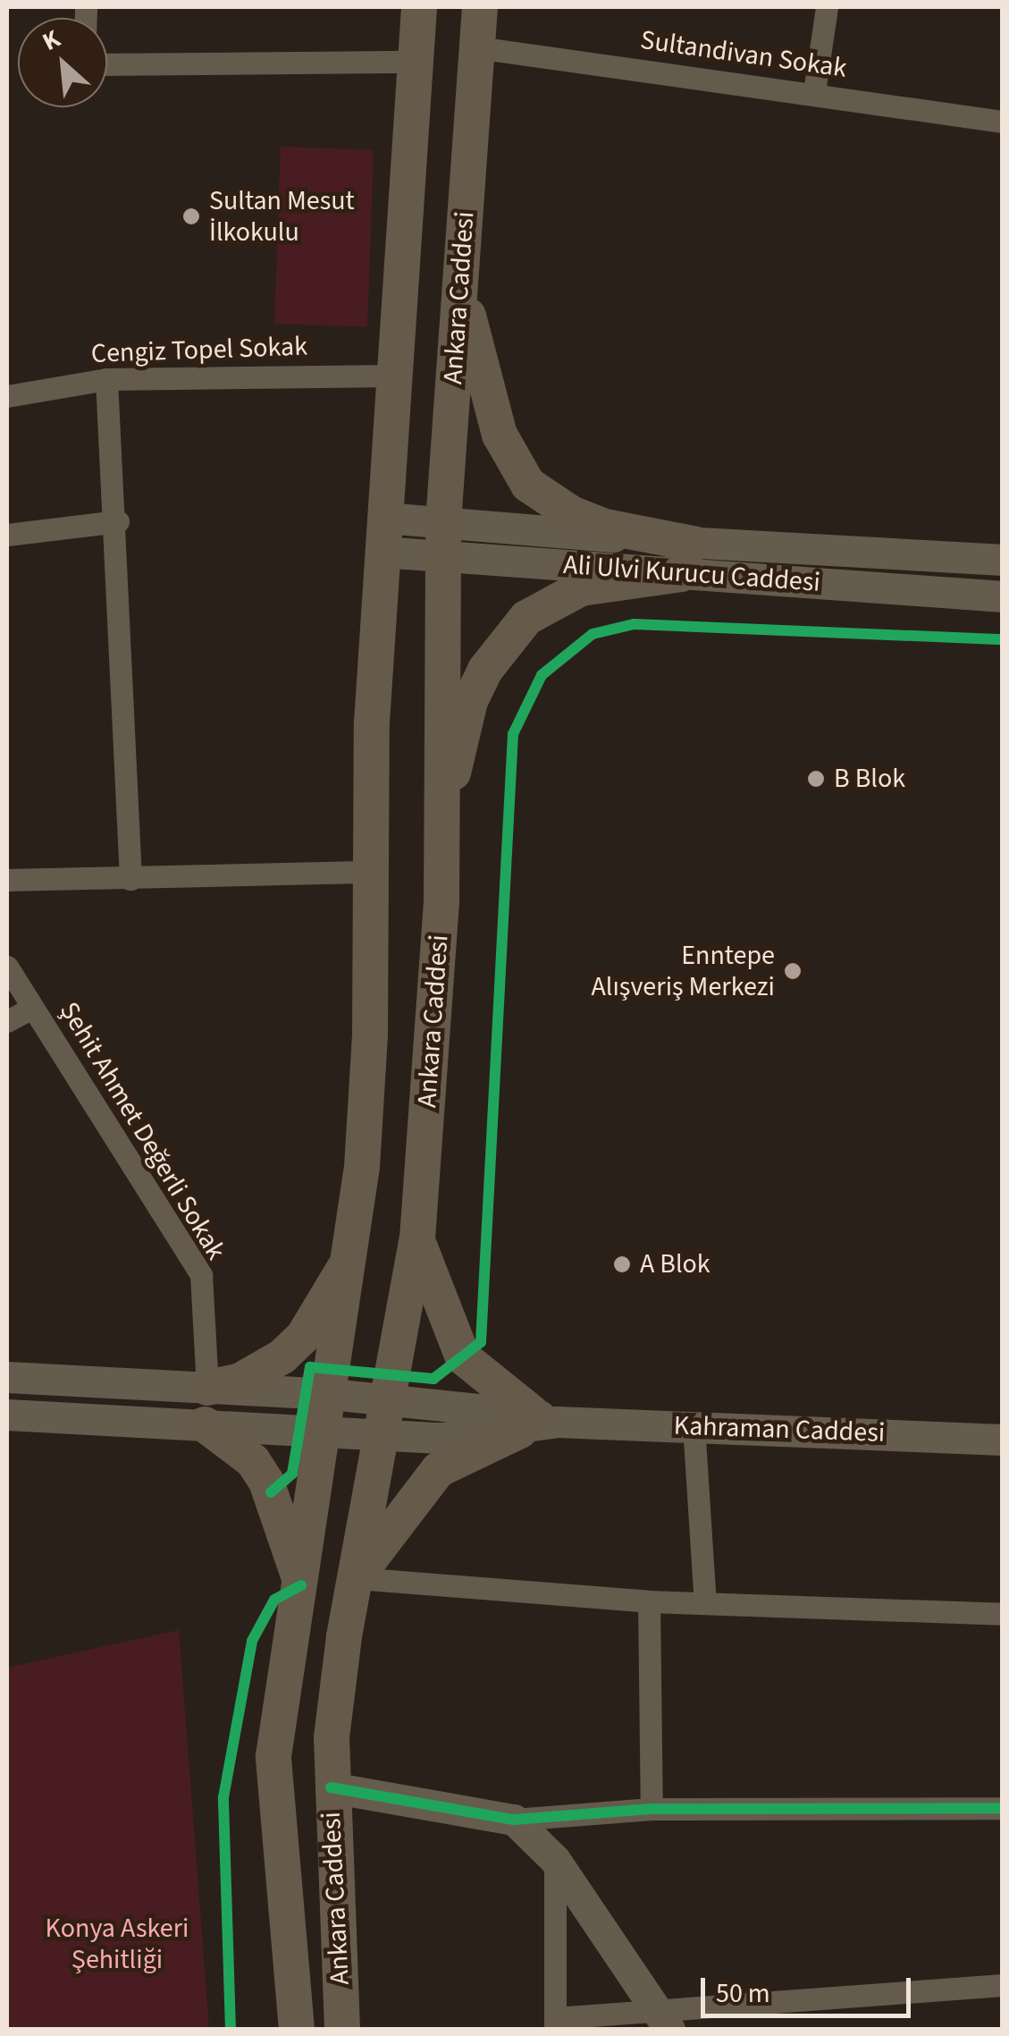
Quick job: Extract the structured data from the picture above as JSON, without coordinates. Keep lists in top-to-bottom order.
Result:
{
  "streets": {
    "main road": ["Ankara Caddesi", "Ali Ulvi Kurucu Caddesi", "Kahraman Caddesi"],
    "street": ["Sultandivan Sokak", "Cengiz Topel Sokak", "Şehit Ahmet Değerli Sokak"]
  },
  "crossings": [
    ["Sultandivan Sokak", "Ankara Caddesi"],
    ["Ankara Caddesi", "Cengiz Topel Sokak"],
    ["Ankara Caddesi", "Ali Ulvi Kurucu Caddesi"],
    ["Ankara Caddesi", "Kahraman Caddesi"]
  ],
  "parks": ["Konya Askeri Şehitliği"],
  "places": [
    "Sultan Mesut İlkokulu",
    "B Blok",
    "Enntepe Alışveriş Merkezi",
    "A Blok"
  ],
  "scale_bar": "50 m",
  "north": "top left"
}
